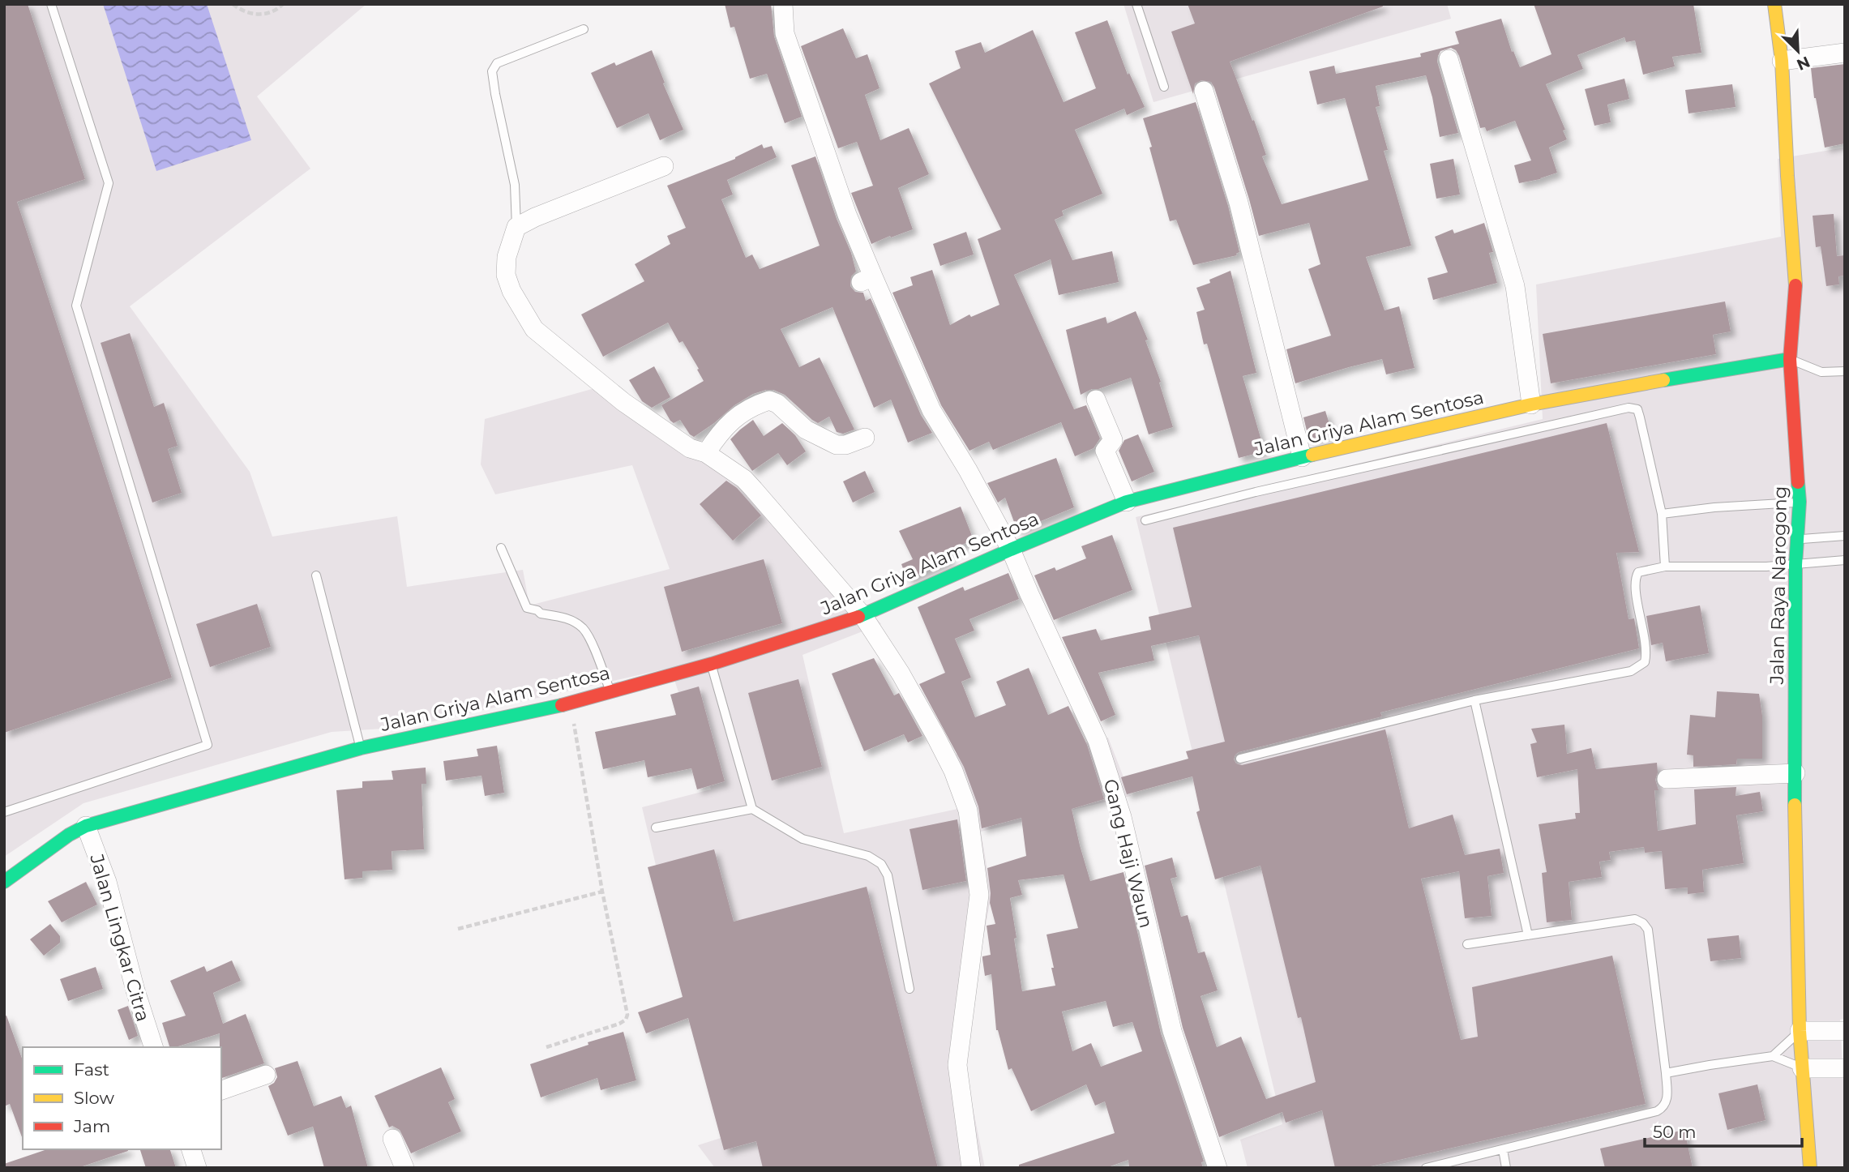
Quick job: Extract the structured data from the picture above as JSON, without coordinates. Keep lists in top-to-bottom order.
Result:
{
  "streets": {
    "street": [
      "Jalan Griya Alam Sentosa",
      "Jalan Raya Narogong",
      "Gang Haji Waun",
      "Jalan Lingkar Citra"
    ]
  },
  "crossings": [
    ["Jalan Griya Alam Sentosa", "Jalan Raya Narogong"],
    ["Jalan Griya Alam Sentosa", "Gang Haji Waun"],
    ["Jalan Griya Alam Sentosa", "Jalan Lingkar Citra"]
  ],
  "legend": ["Fast", "Slow", "Jam"],
  "scale_bar": "50 m",
  "north": "bottom right"
}
